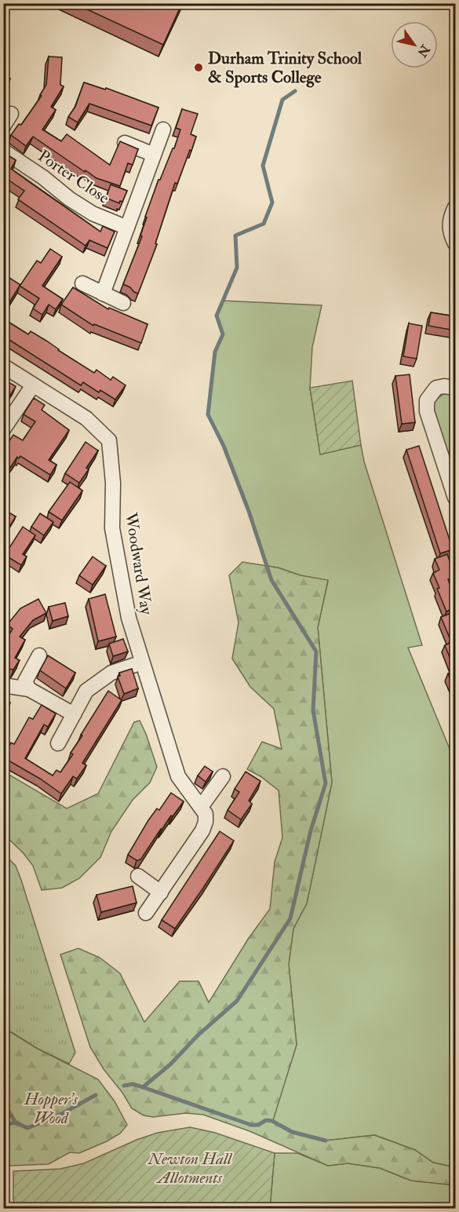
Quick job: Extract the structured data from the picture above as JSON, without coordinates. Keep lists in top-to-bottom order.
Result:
{
  "streets": {
    "street": ["Porter Close", "Woodward Way"]
  },
  "parks": ["Hopper's Wood", "Newton Hall Allotments"],
  "places": ["Durham Trinity School & Sports College"],
  "north": "bottom right"
}
